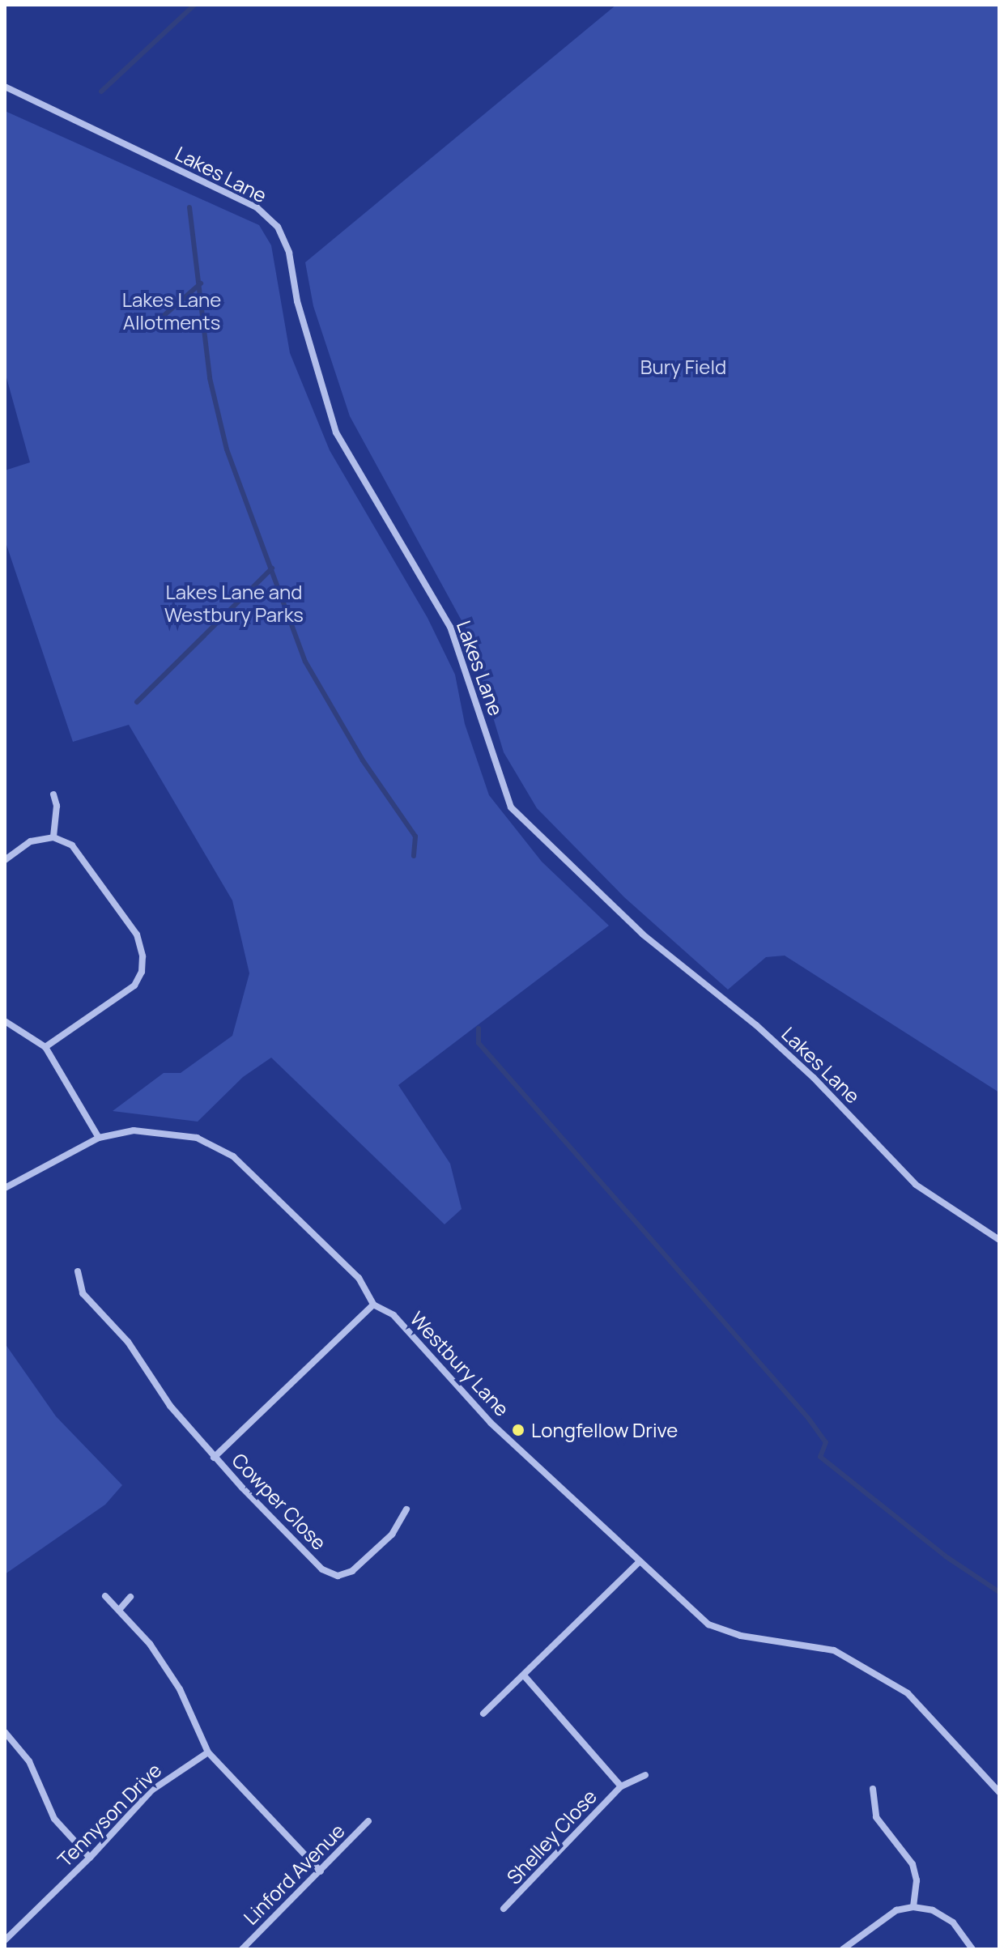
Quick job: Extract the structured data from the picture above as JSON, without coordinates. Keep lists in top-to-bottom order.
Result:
{
  "streets": {
    "street": [
      "Lakes Lane",
      "Westbury Lane",
      "Cowper Close",
      "Tennyson Drive",
      "Shelley Close",
      "Linford Avenue"
    ]
  },
  "parks": ["Lakes Lane Allotments", "Bury Field", "Lakes Lane and Westbury Parks"],
  "places": ["Longfellow Drive"]
}
